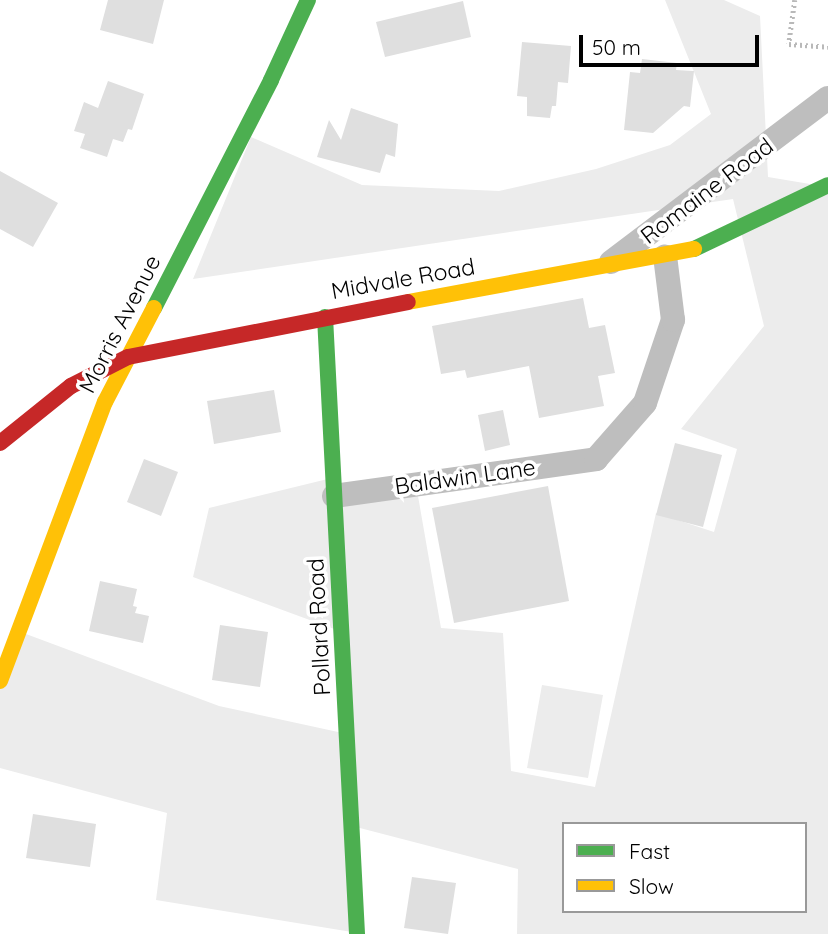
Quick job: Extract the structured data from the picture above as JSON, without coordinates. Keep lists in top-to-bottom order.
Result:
{
  "streets": {
    "street": [
      "Romaine Road",
      "Midvale Road",
      "Morris Avenue",
      "Baldwin Lane",
      "Pollard Road"
    ]
  },
  "crossings": [
    ["Romaine Road", "Midvale Road"],
    ["Romaine Road", "Baldwin Lane"],
    ["Midvale Road", "Morris Avenue"],
    ["Midvale Road", "Pollard Road"],
    ["Baldwin Lane", "Pollard Road"]
  ],
  "legend": ["Fast", "Slow"],
  "scale_bar": "50 m"
}
